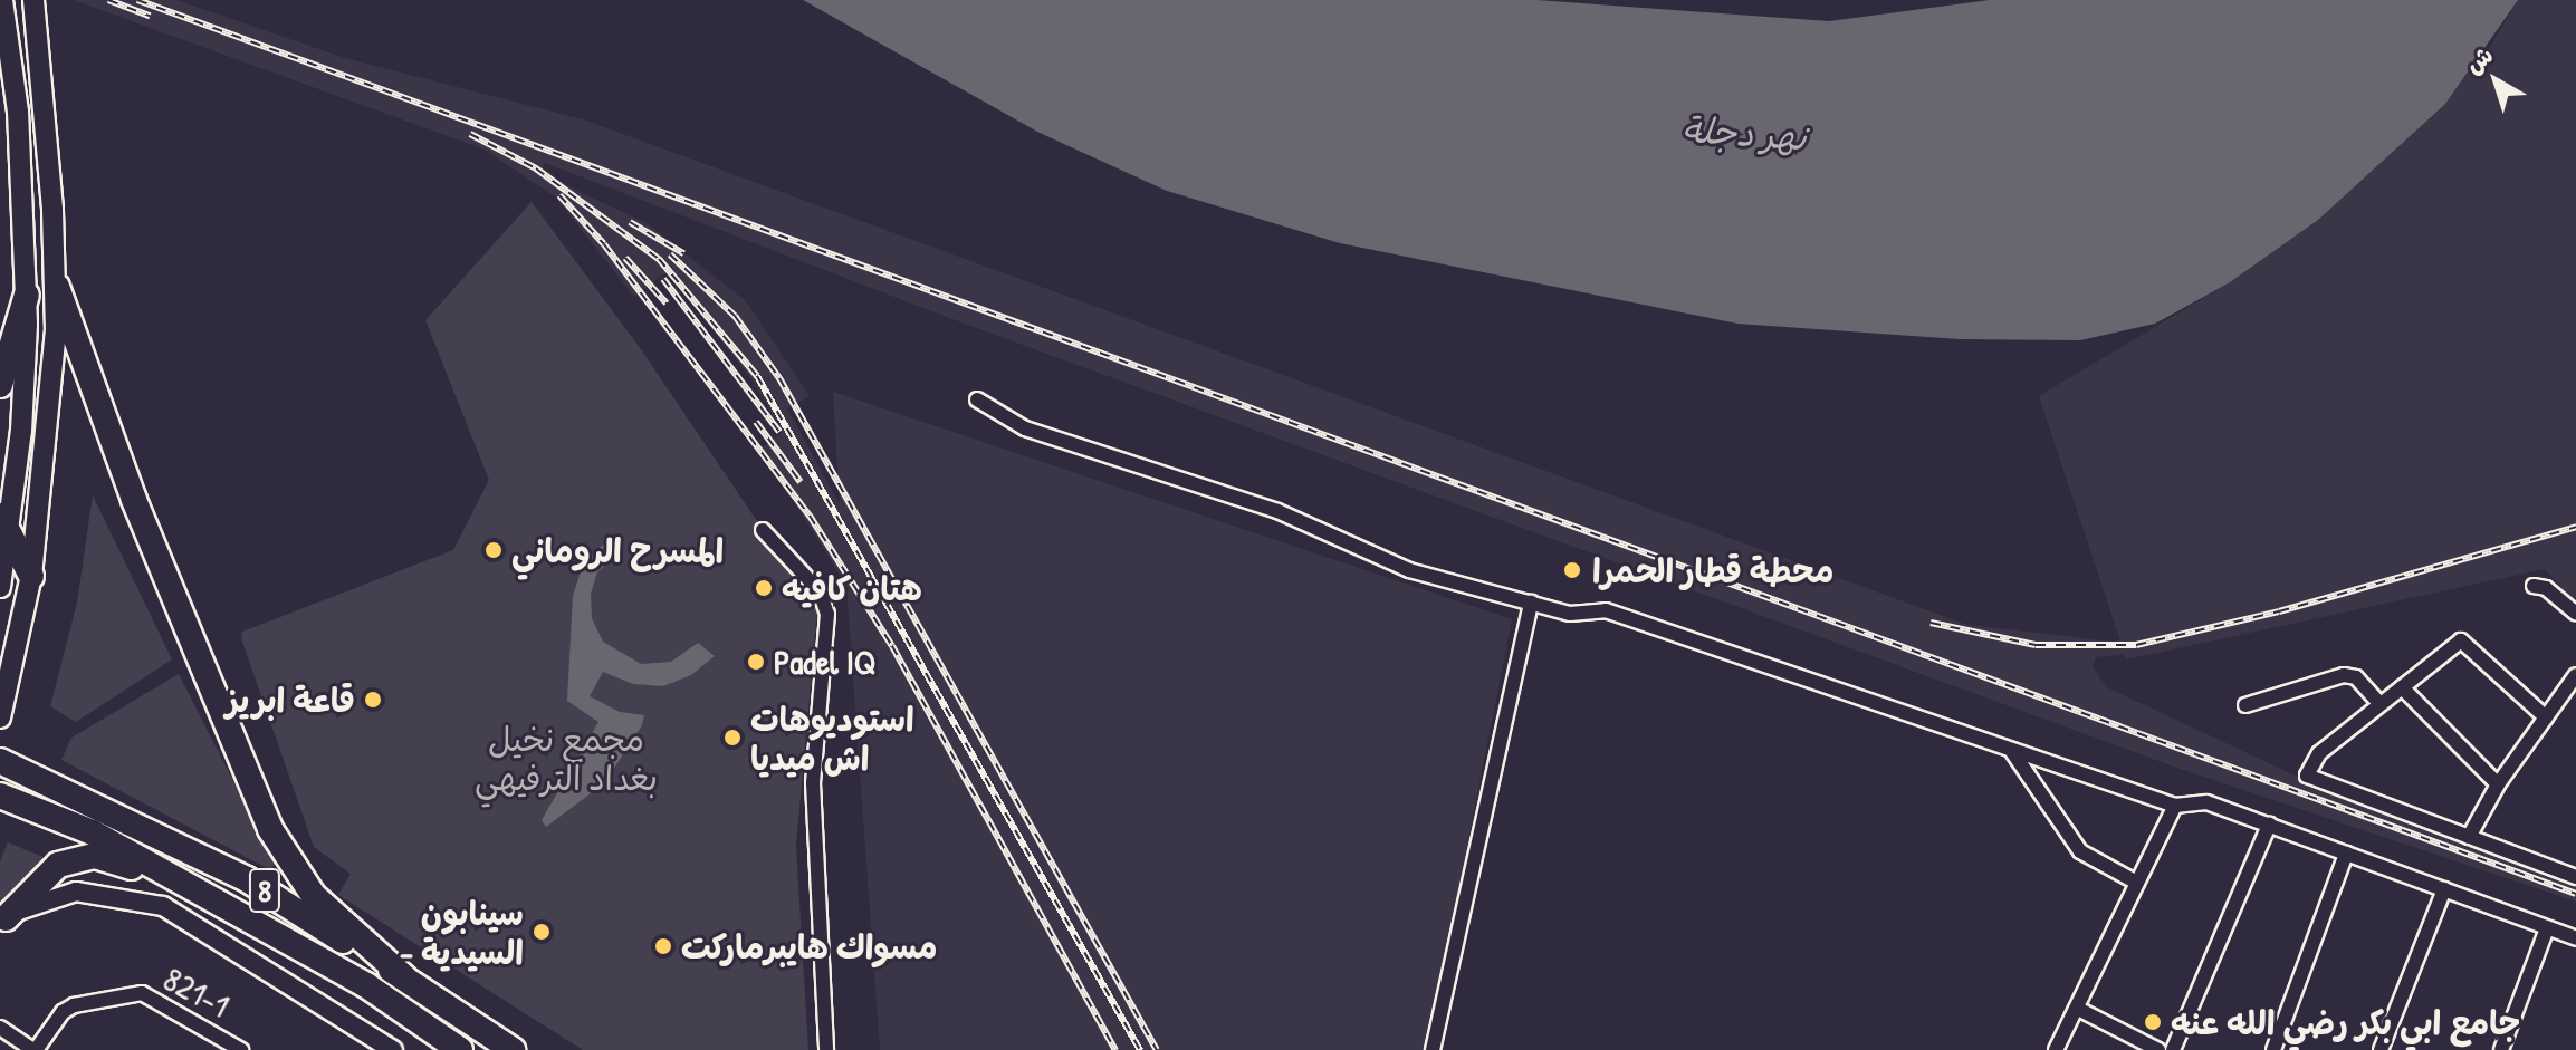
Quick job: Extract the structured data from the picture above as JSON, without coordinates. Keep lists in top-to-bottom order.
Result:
{
  "streets": {
    "highway": ["8"],
    "street": ["821-1"]
  },
  "water": ["نهر دجلة"],
  "parks": ["مجمع نخيل بغداد الترفيهي"],
  "places": [
    "المسرح الروماني",
    "محطة قطار الحمرا",
    "هتان كافيه",
    "Padel IQ",
    "قاعة ابريز",
    "استوديوهات اش ميديا",
    "سينابون - السيدية",
    "مسواك هايبرماركت",
    "جامع ابي بكر رضي الله عنه"
  ],
  "north": "top left"
}
